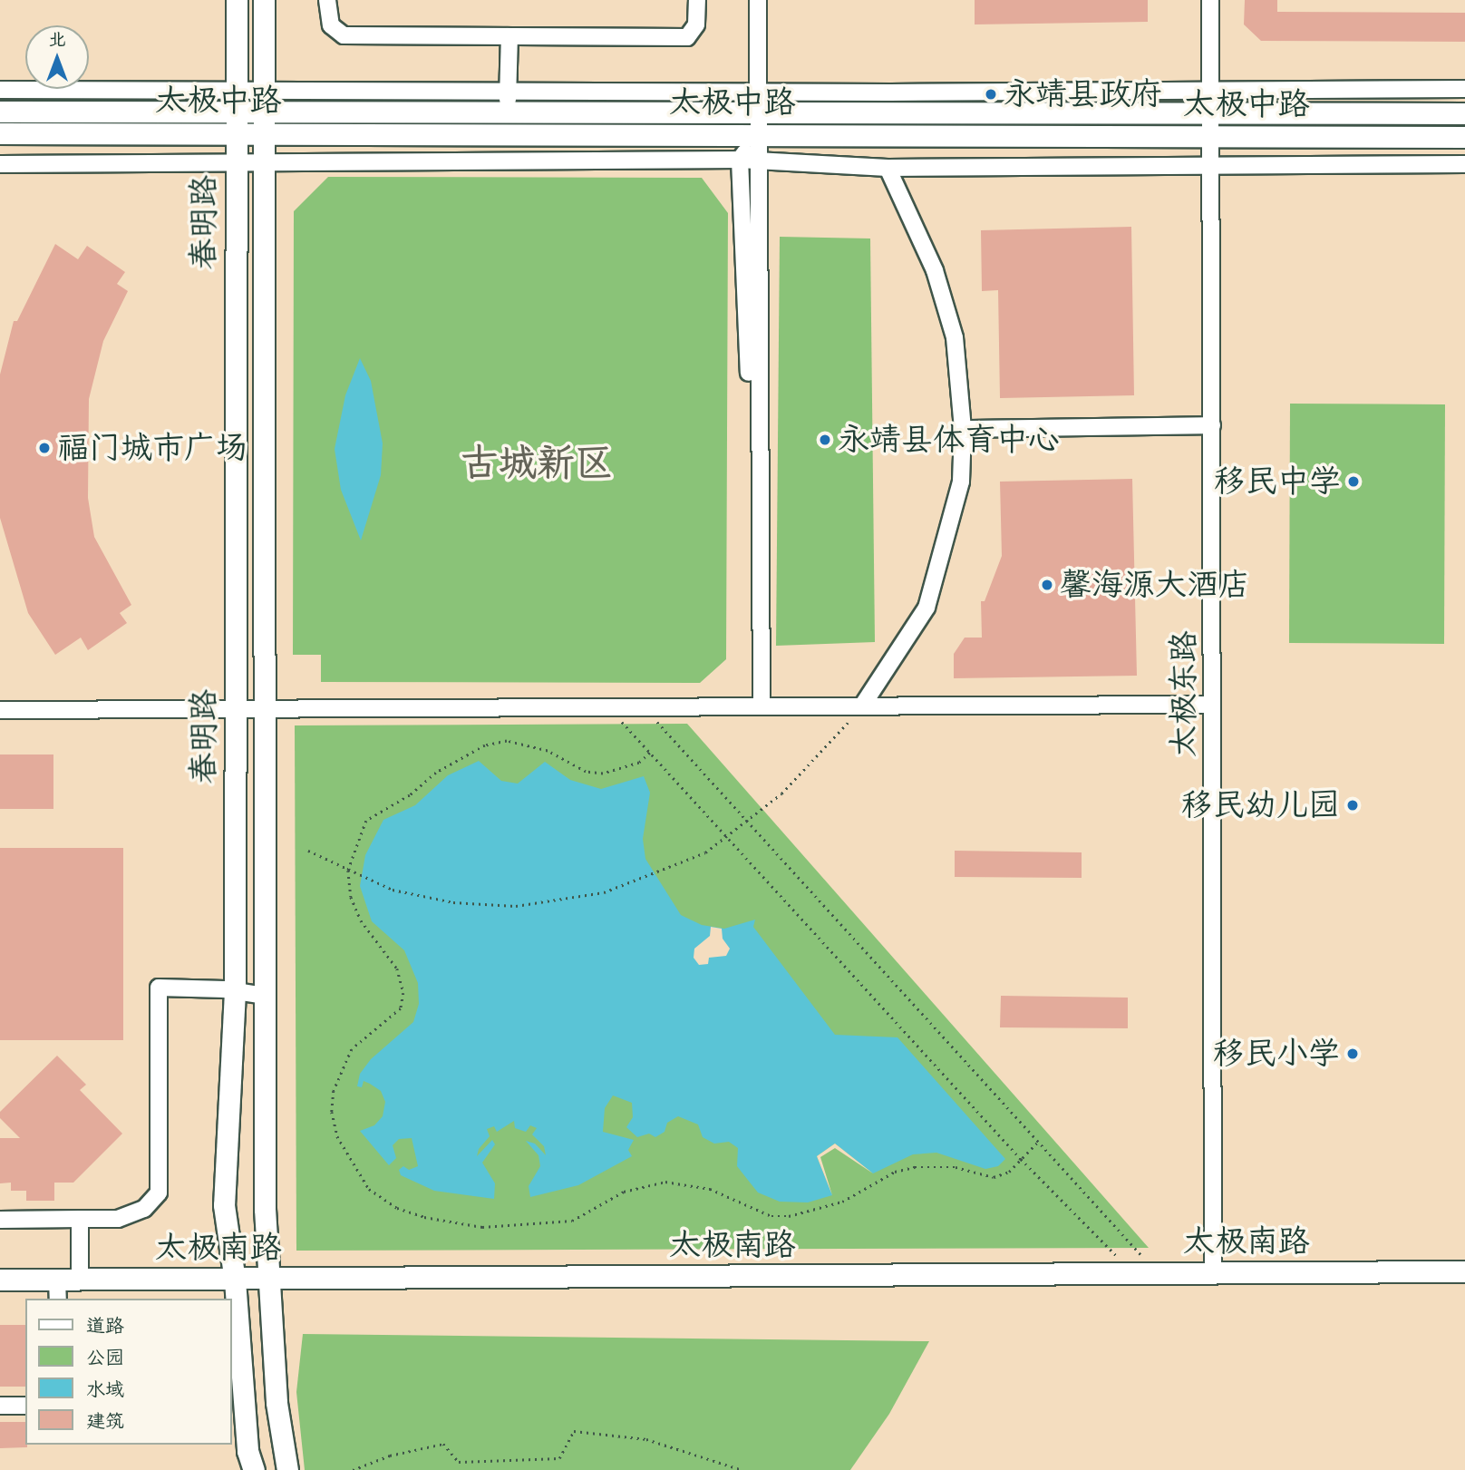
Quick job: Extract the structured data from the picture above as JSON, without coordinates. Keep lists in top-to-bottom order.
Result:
{
  "streets": {
    "main road": ["太极中路", "春明路", "太极南路"],
    "street": ["太极东路"]
  },
  "crossings": [
    ["太极中路", "春明路"],
    ["太极中路", "太极东路"],
    ["春明路", "太极南路"],
    ["太极东路", "太极南路"]
  ],
  "districts": ["古城新区"],
  "places": [
    "永靖县政府",
    "永靖县体育中心",
    "福门城市广场",
    "移民中学",
    "馨海源大酒店",
    "移民幼儿园",
    "移民小学"
  ],
  "legend": [
    "道路",
    "公园",
    "水域",
    "建筑"
  ],
  "north": "top"
}
